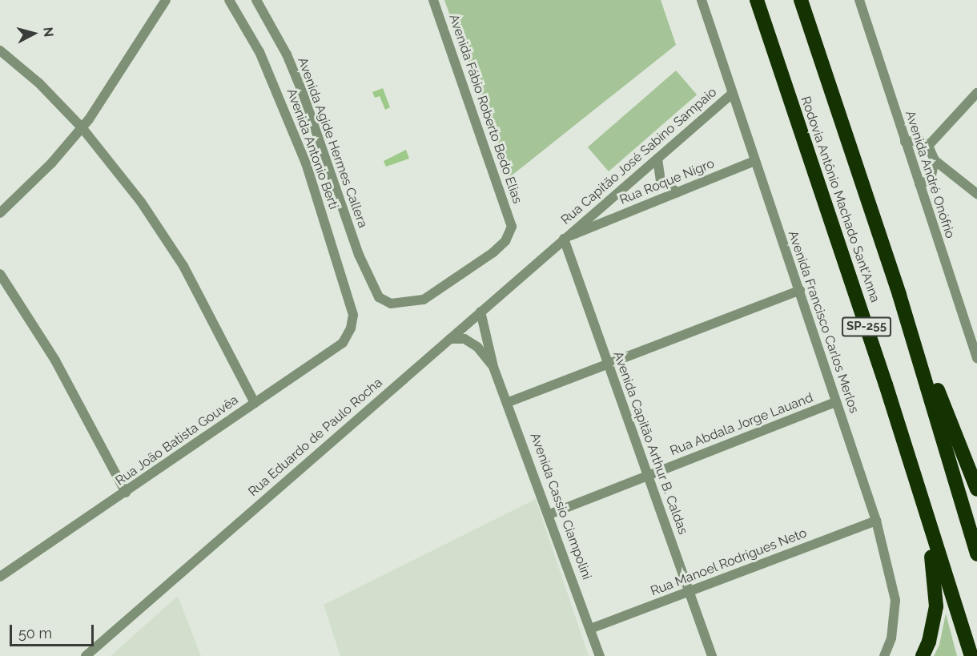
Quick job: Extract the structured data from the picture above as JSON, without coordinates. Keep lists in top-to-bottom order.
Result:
{
  "streets": {
    "highway": ["Rodovia Antônio Machado Sant'Anna", "SP-255"],
    "street": [
      "Avenida Fábio Roberto Bedo Elias",
      "Avenida Agide Hermes Callera",
      "Avenida Antonio Berti",
      "Rua Capitão José Sabino Sampaio",
      "Avenida André Onófrio",
      "Rua Roque Nigro",
      "Avenida Francisco Carlos Merlos",
      "Rua Abdala Jorge Lauand",
      "Rua Eduardo de Paulo Rocha",
      "Rua João Batista Gouvêa",
      "Avenida Capitão Arthur B. Caldas",
      "Avenida Cassio Ciampolini",
      "Rua Manoel Rodrigues Neto"
    ]
  },
  "crossings": [
    ["Avenida Fábio Roberto Bedo Elias", "Avenida Agide Hermes Callera"],
    ["Avenida Antonio Berti", "Rua João Batista Gouvêa"],
    ["Rua Capitão José Sabino Sampaio", "Rua Roque Nigro"],
    ["Rua Capitão José Sabino Sampaio", "Avenida Francisco Carlos Merlos"],
    ["Rua Capitão José Sabino Sampaio", "Rua Eduardo de Paulo Rocha"],
    ["Rua Capitão José Sabino Sampaio", "Avenida Capitão Arthur B. Caldas"],
    ["Rua Roque Nigro", "Avenida Francisco Carlos Merlos"],
    ["Rua Roque Nigro", "Rua Eduardo de Paulo Rocha"],
    ["Rua Roque Nigro", "Avenida Capitão Arthur B. Caldas"],
    ["Avenida Francisco Carlos Merlos", "Rua Abdala Jorge Lauand"],
    ["Avenida Francisco Carlos Merlos", "Rua Manoel Rodrigues Neto"],
    ["Rua Abdala Jorge Lauand", "Avenida Capitão Arthur B. Caldas"],
    ["Rua Abdala Jorge Lauand", "Avenida Cassio Ciampolini"],
    ["Rua Eduardo de Paulo Rocha", "Avenida Capitão Arthur B. Caldas"],
    ["Avenida Capitão Arthur B. Caldas", "Rua Manoel Rodrigues Neto"],
    ["Avenida Cassio Ciampolini", "Rua Manoel Rodrigues Neto"]
  ],
  "scale_bar": "50 m",
  "north": "right"
}
